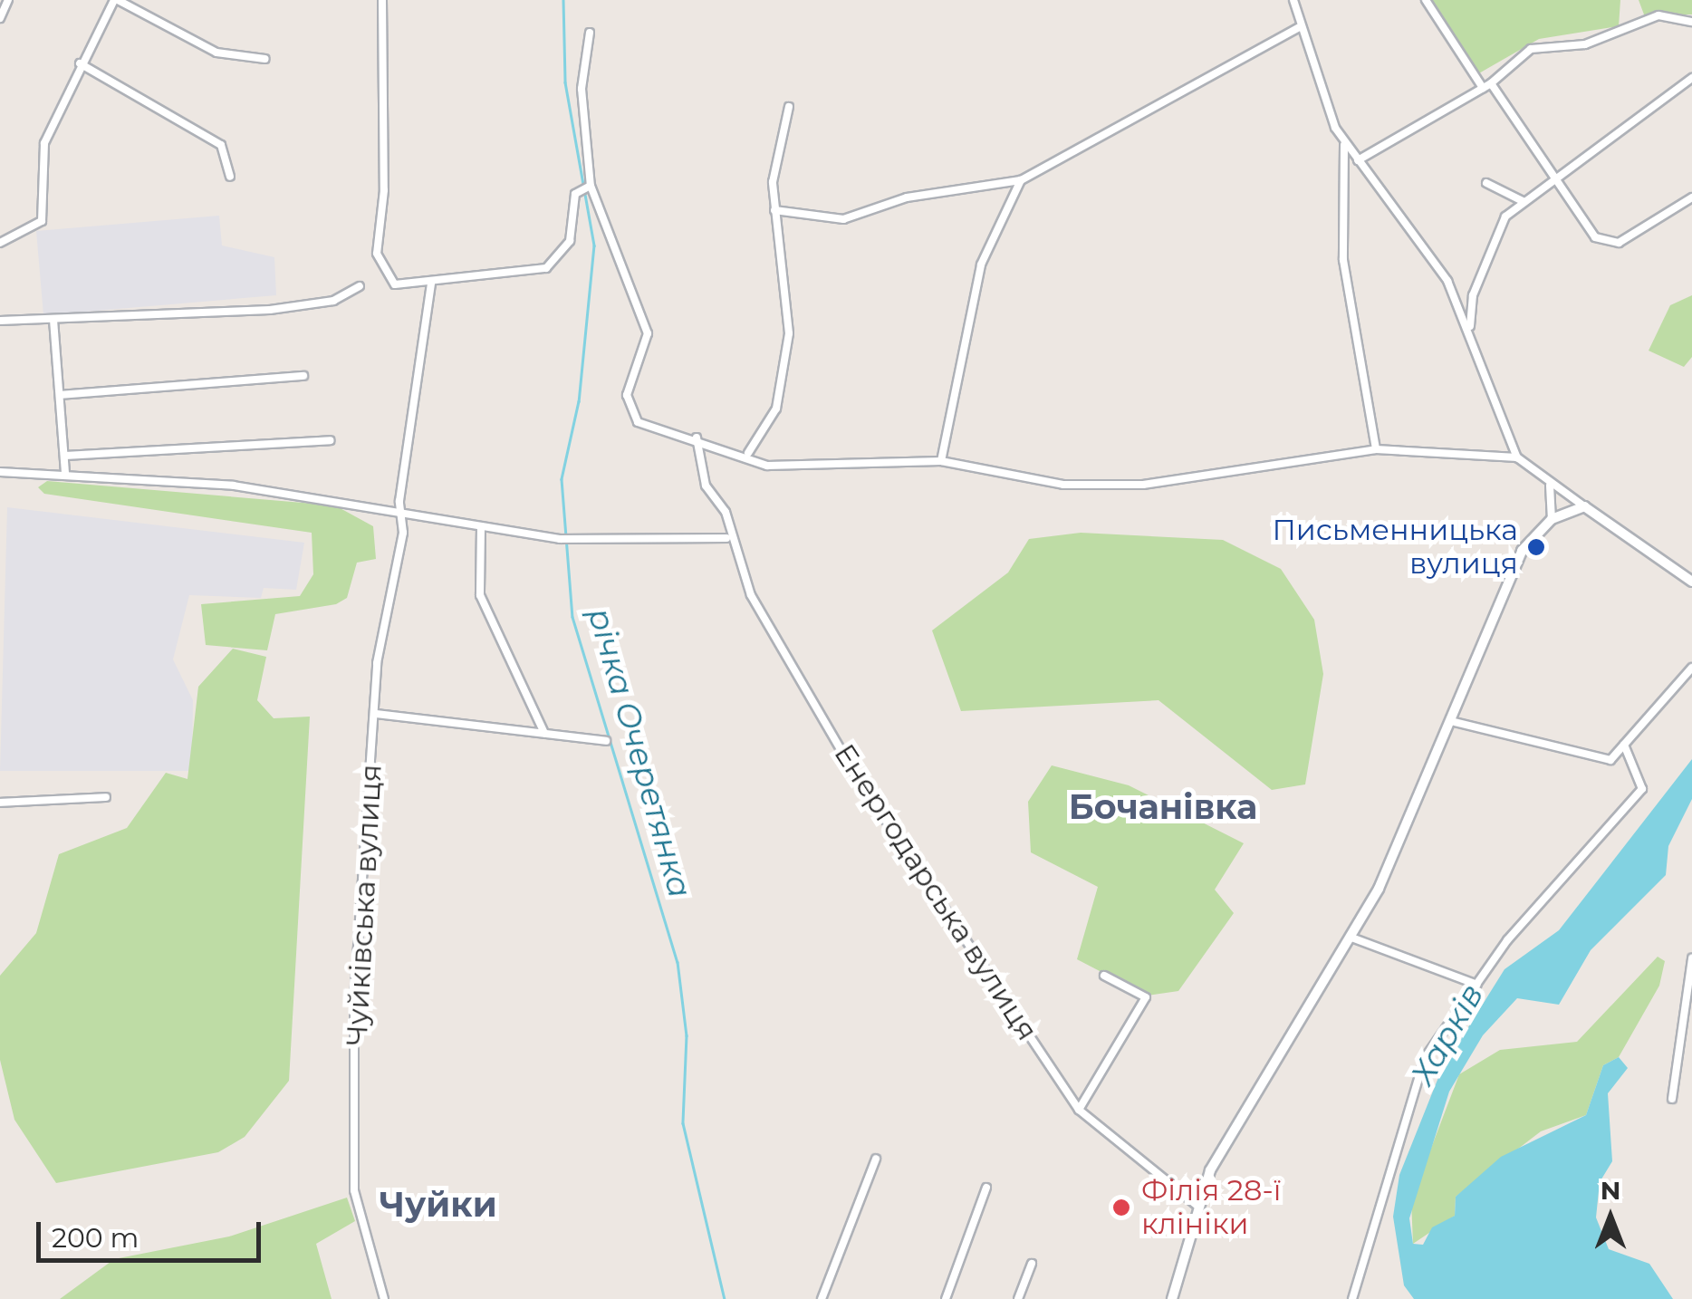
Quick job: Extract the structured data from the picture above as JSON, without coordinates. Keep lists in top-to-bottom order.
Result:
{
  "streets": {
    "street": ["Енергодарська вулиця", "Чуйківська вулиця"]
  },
  "districts": ["Бочанівка", "Чуйки"],
  "water": ["річка Очеретянка", "Харків"],
  "places": ["Письменницька вулиця", "Філія 28-ї клініки"],
  "scale_bar": "200 m",
  "north": "top"
}
